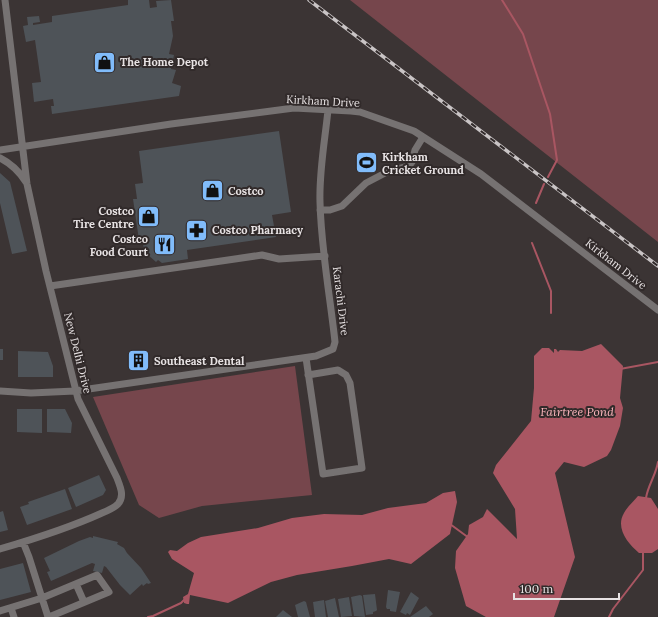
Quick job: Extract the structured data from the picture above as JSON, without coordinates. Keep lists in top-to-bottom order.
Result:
{
  "streets": {
    "street": ["Kirkham Drive", "Karachi Drive", "New Delhi Drive"]
  },
  "crossings": [
    ["Kirkham Drive", "Karachi Drive"],
    ["Kirkham Drive", "New Delhi Drive"],
    ["Karachi Drive", "New Delhi Drive"]
  ],
  "water": ["Fairtree Pond"],
  "places": {
    "shop": ["The Home Depot", "Costco", "Costco Tire Centre"],
    "sports": ["Kirkham Cricket Ground"],
    "pharmacy": ["Costco Pharmacy"],
    "restaurant": ["Costco Food Court"],
    "building": ["Southeast Dental"]
  },
  "scale_bar": "100 m"
}
